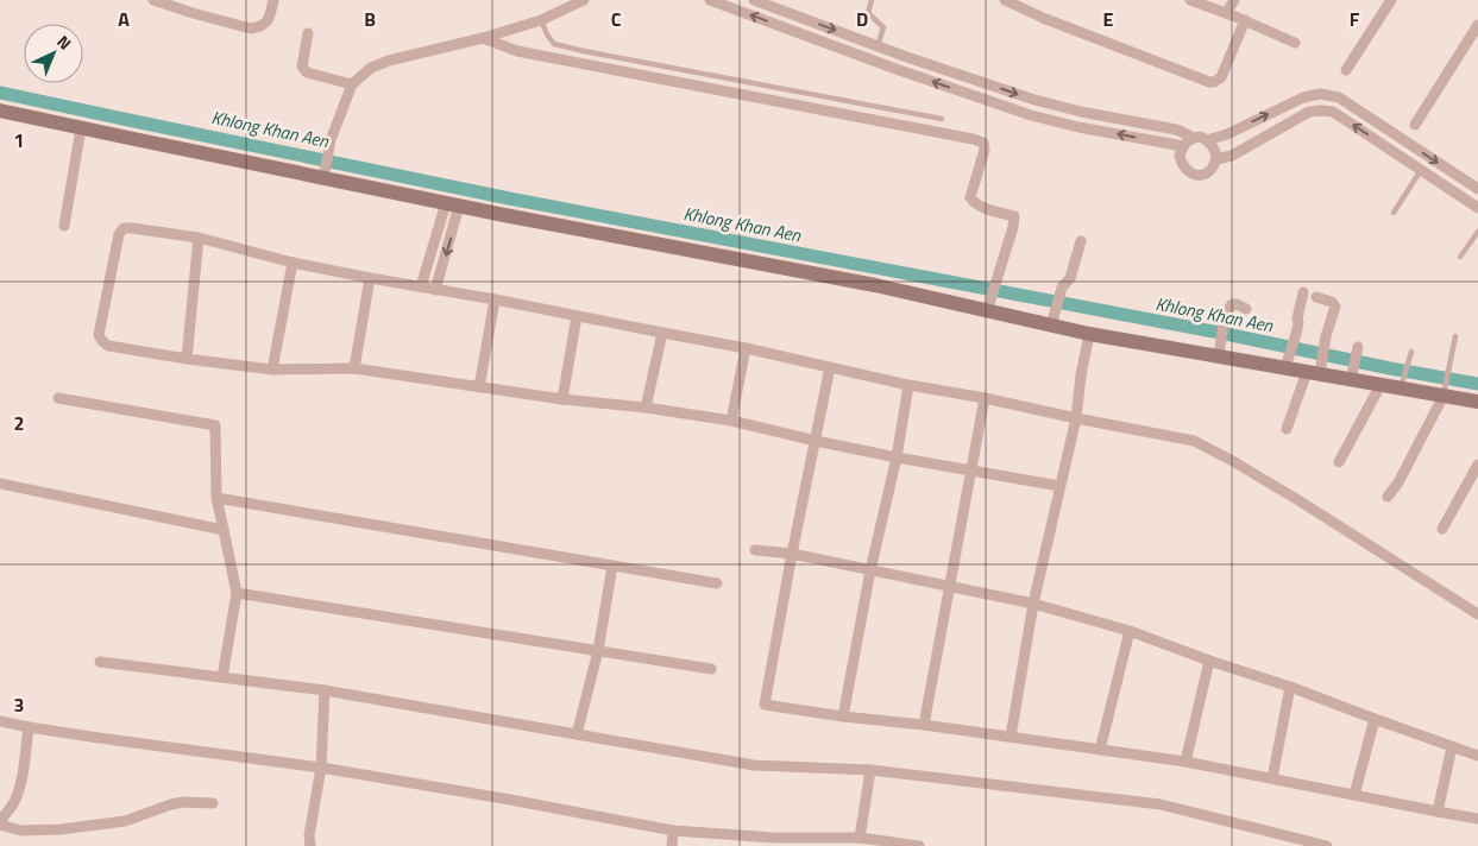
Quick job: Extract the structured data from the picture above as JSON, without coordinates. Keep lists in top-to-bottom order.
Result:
{
  "water": ["Khlong Khan Aen"],
  "north": "top right",
  "grid": {
    "columns": [
      "A",
      "B",
      "C",
      "D",
      "E",
      "F"
    ],
    "rows": ["1", "2", "3"]
  }
}
